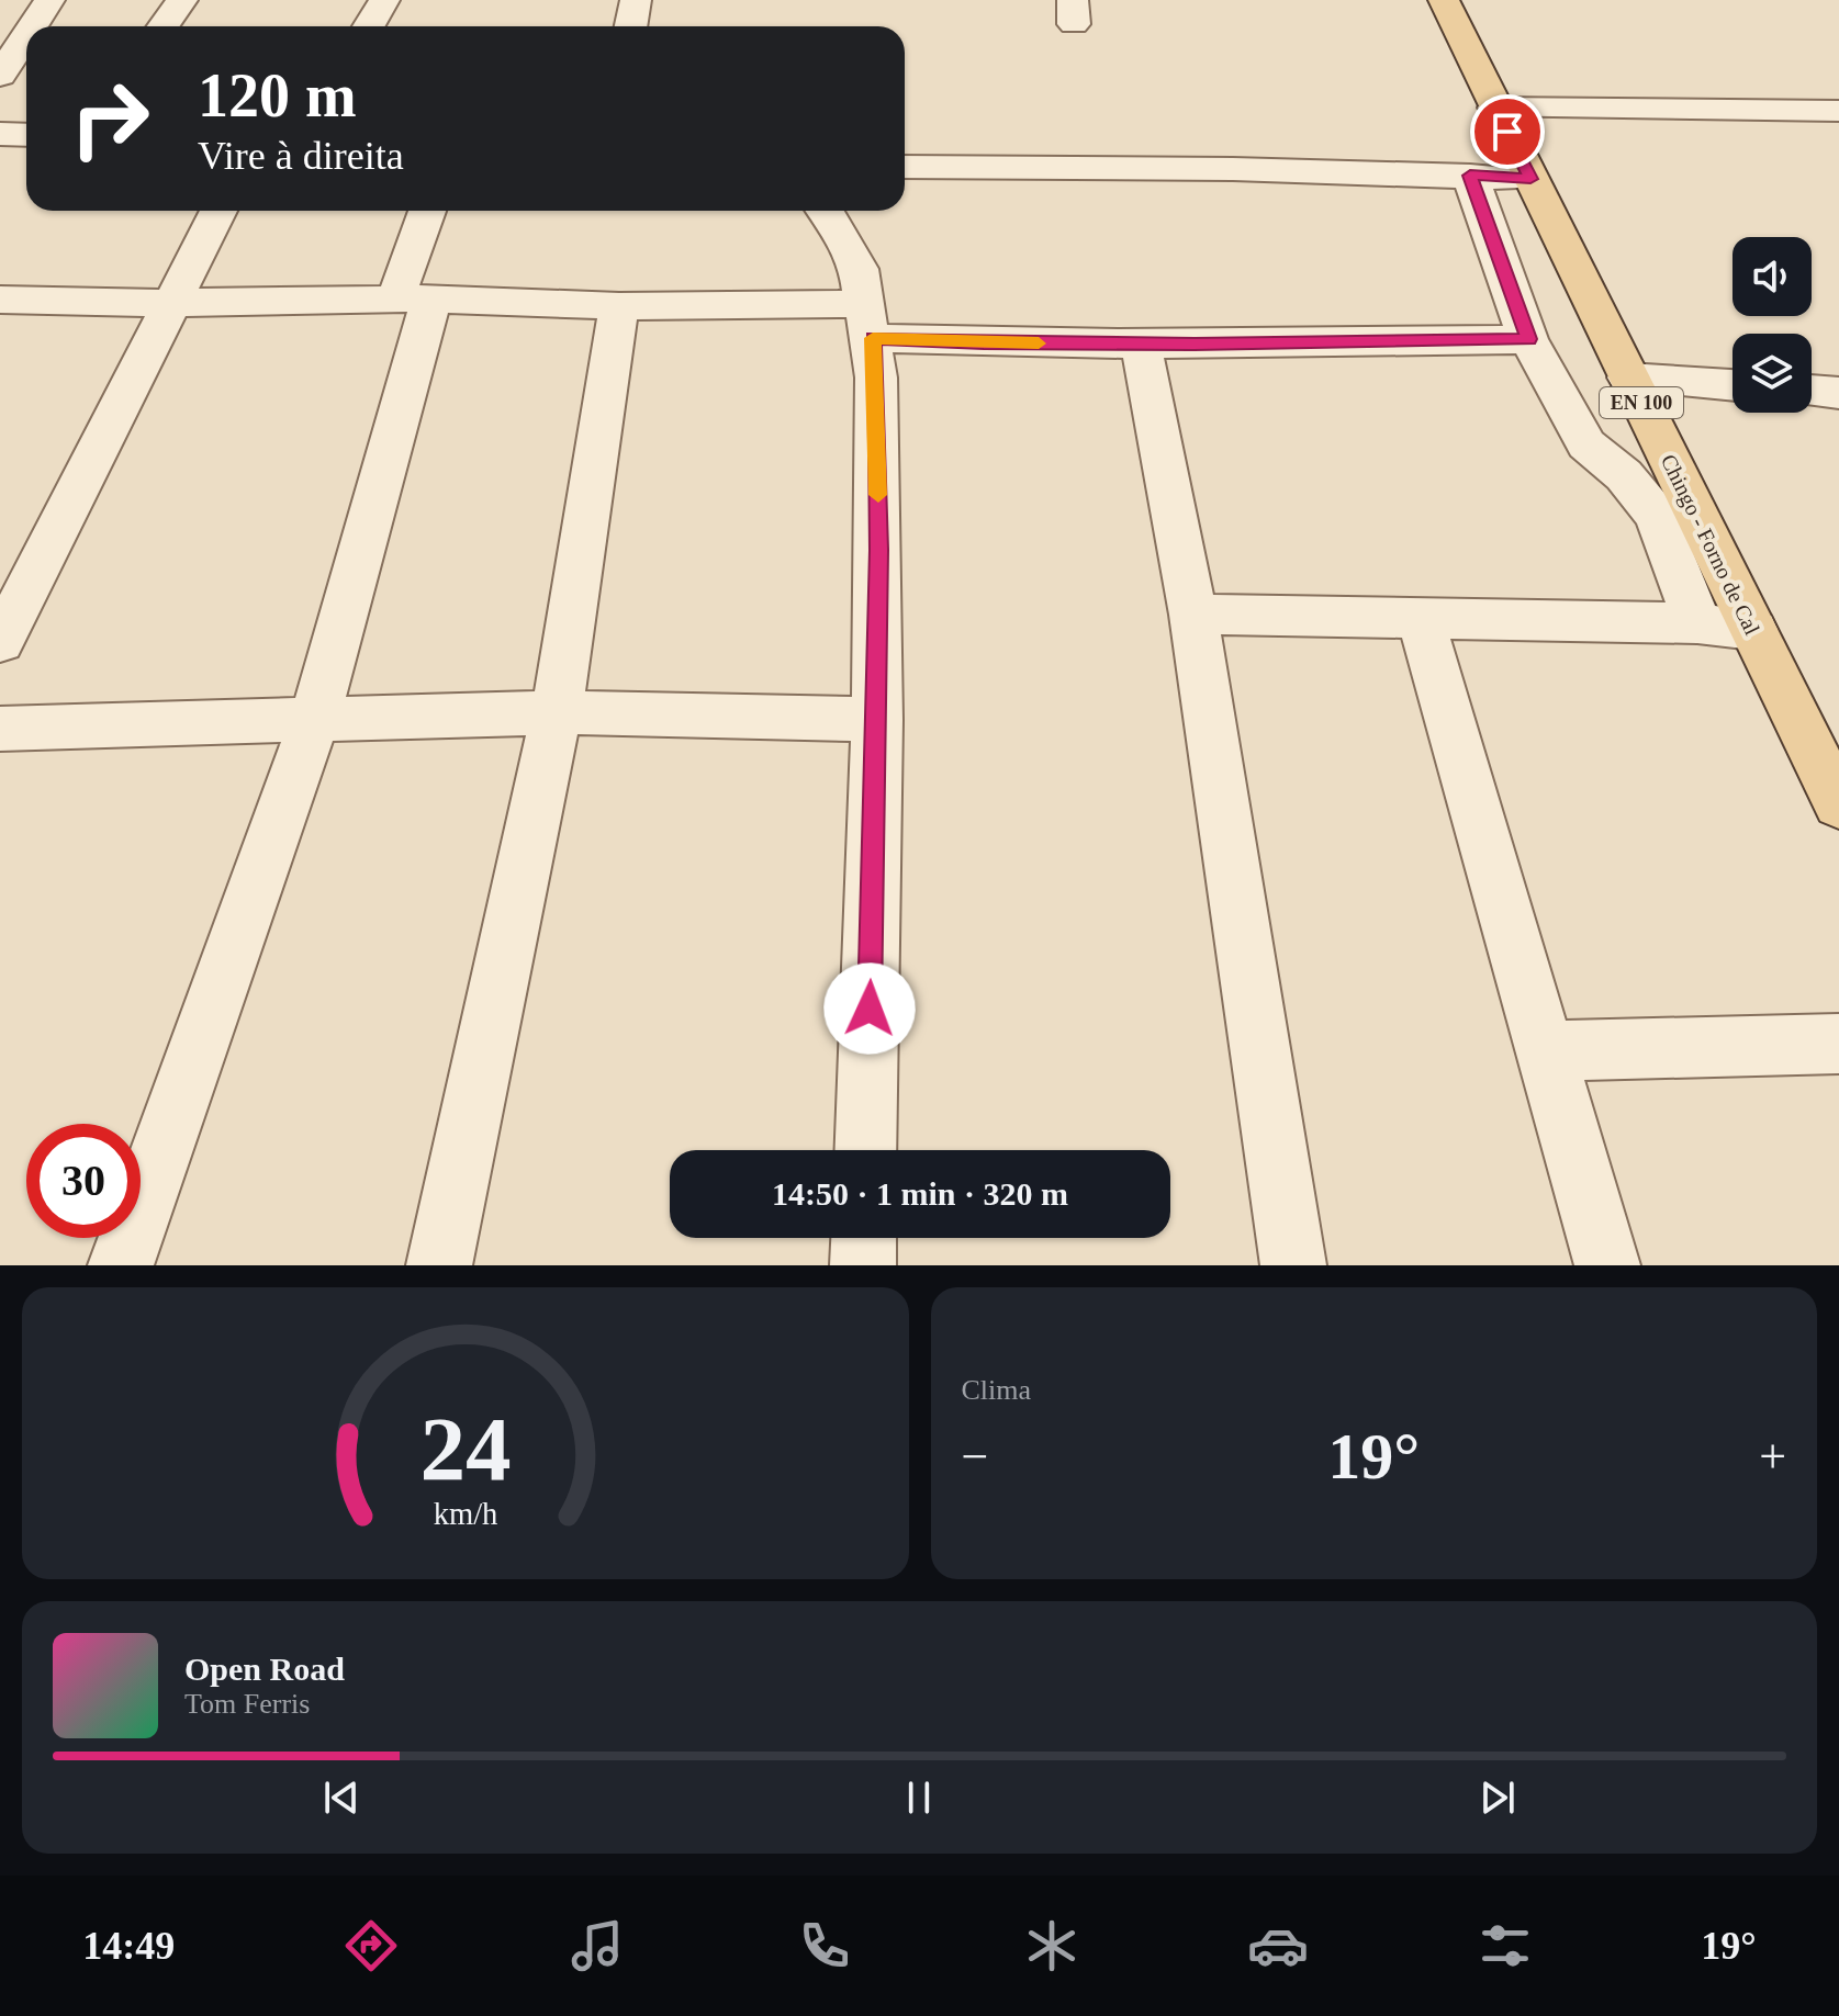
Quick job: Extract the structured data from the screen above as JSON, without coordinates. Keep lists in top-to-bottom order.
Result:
{
  "streets": {
    "main road": ["EN 100", "Chingo - Forno de Cal"]
  },
  "page": {
    "turn": ["120 m", "Vire à direita"],
    "limit": "30",
    "trip": "14:50 · 1 min · 320 m",
    "tile": "Clima",
    "heat": ["−", "19°", "+"],
    "song": ["Open Road", "Tom Ferris"],
    "tabs": ["14:49", "19°"],
    "gauge": ["24", "km/h"]
  }
}
